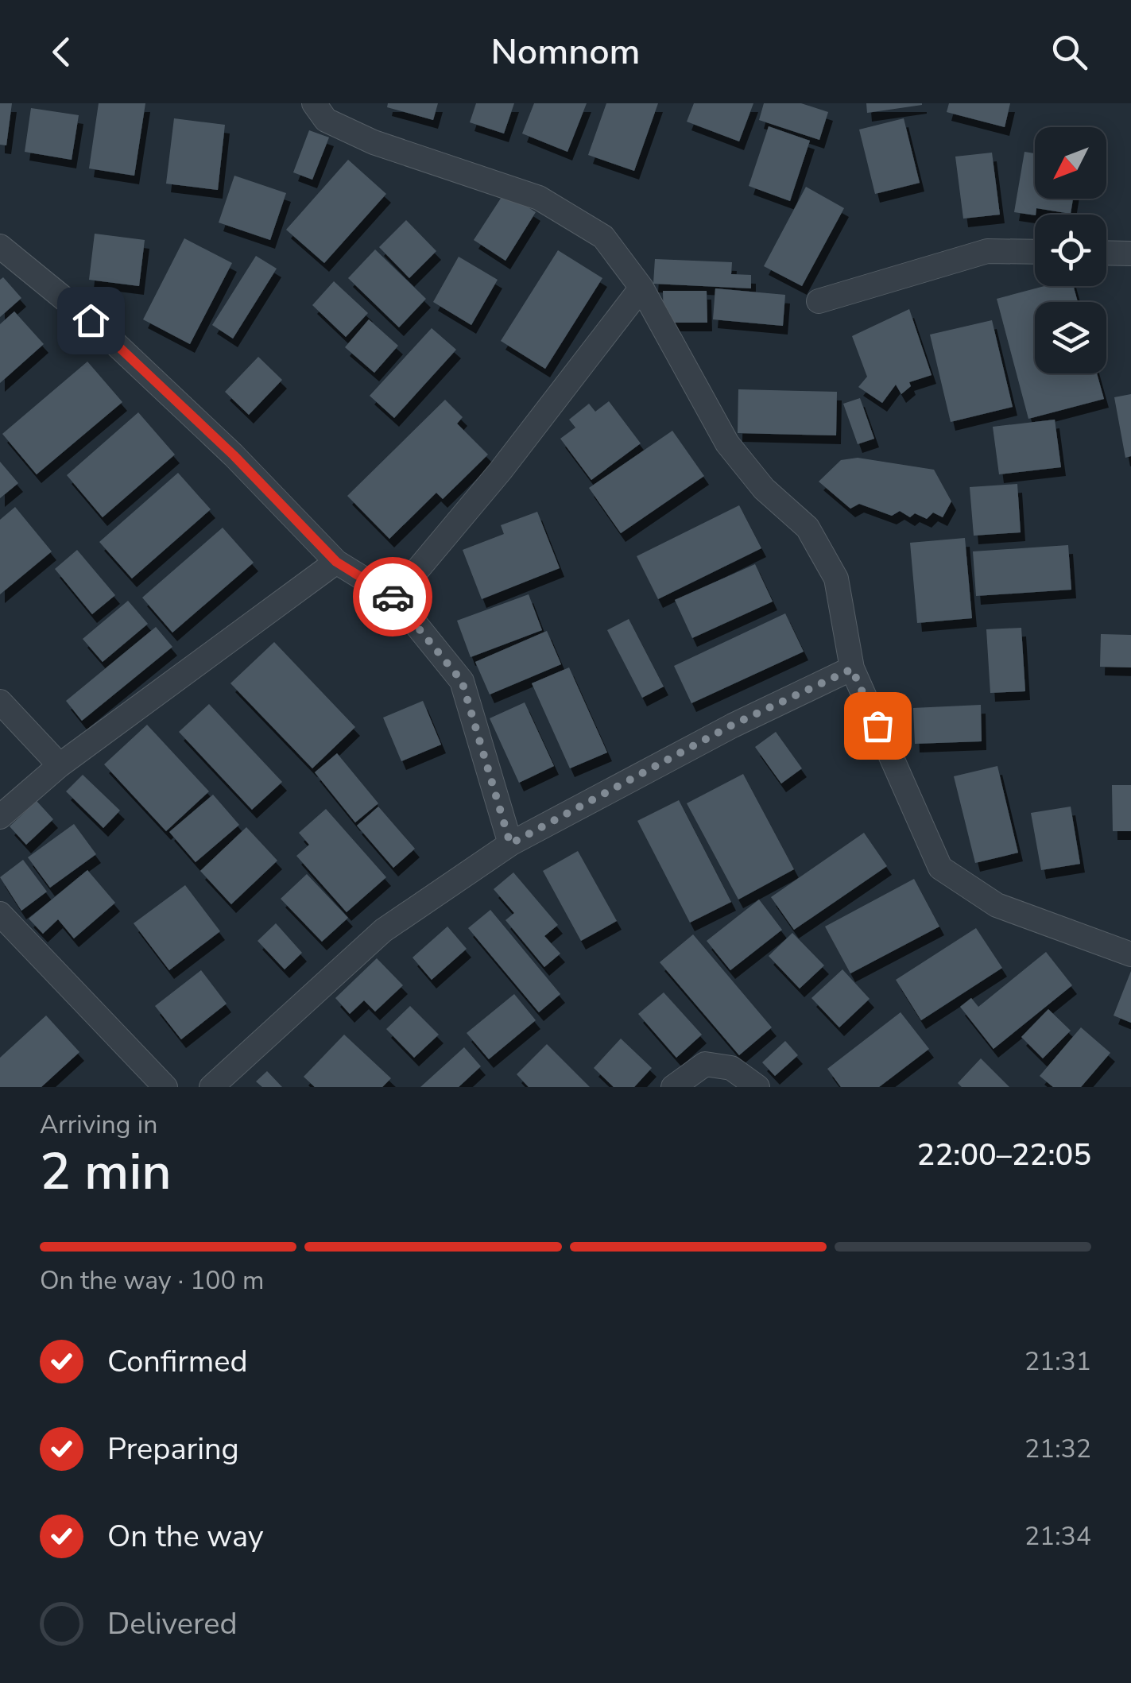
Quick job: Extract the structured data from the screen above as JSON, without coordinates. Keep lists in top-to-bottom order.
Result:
{
  "north": "bottom left",
  "page": {
    "header": "Nomnom",
    "heading": ["2 min", "Arriving in", "22:00–22:05"],
    "bar": "On the way · 100 m",
    "list": [
      ["Confirmed", "21:31"],
      ["Preparing", "21:32"],
      ["On the way", "21:34"],
      "Delivered"
    ]
  }
}
